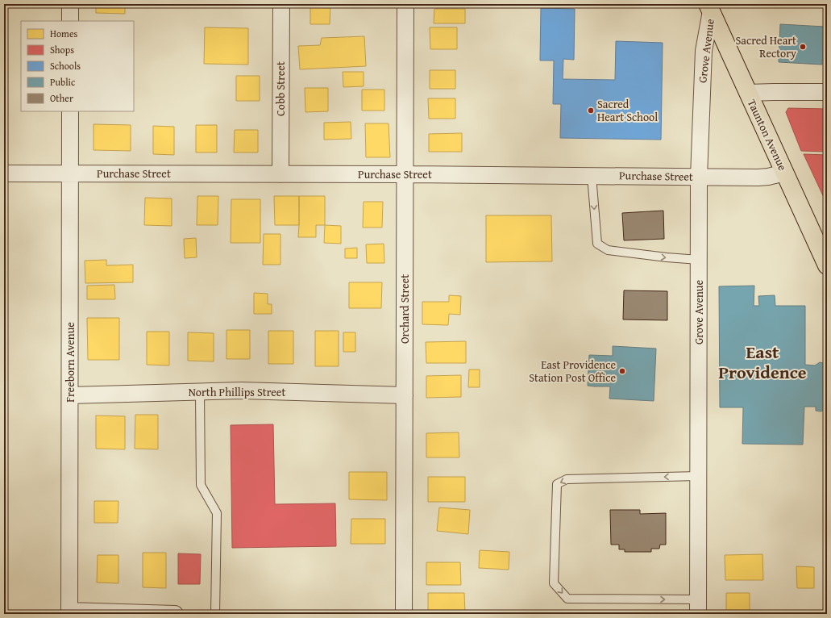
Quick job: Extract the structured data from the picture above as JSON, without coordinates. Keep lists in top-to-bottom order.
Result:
{
  "streets": {
    "highway": ["Taunton Avenue"],
    "street": [
      "Grove Avenue",
      "Cobb Street",
      "Purchase Street",
      "Orchard Street",
      "Freeborn Avenue",
      "North Phillips Street"
    ]
  },
  "crossings": [
    ["Grove Avenue", "Taunton Avenue"],
    ["Grove Avenue", "Purchase Street"],
    ["Cobb Street", "Purchase Street"],
    ["Taunton Avenue", "Purchase Street"],
    ["Purchase Street", "Orchard Street"],
    ["Purchase Street", "Freeborn Avenue"],
    ["Orchard Street", "North Phillips Street"],
    ["Freeborn Avenue", "North Phillips Street"]
  ],
  "districts": ["East Providence"],
  "places": ["Sacred Heart Rectory", "Sacred Heart School", "East Providence Station Post Office"],
  "legend": [
    "Homes",
    "Shops",
    "Schools",
    "Public",
    "Other"
  ]
}
